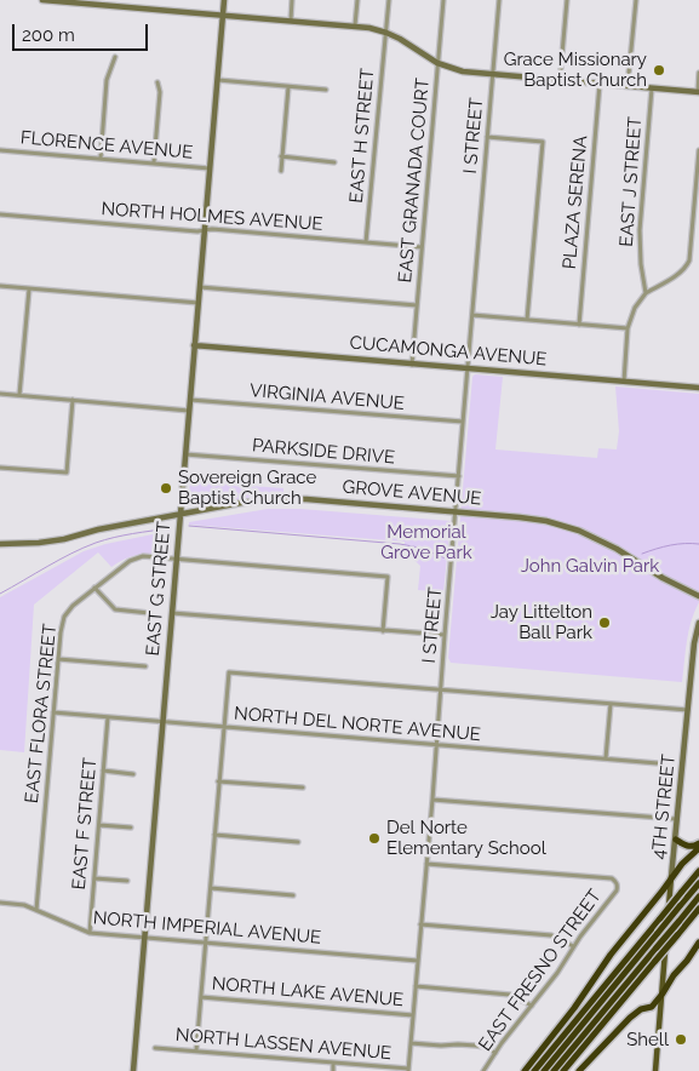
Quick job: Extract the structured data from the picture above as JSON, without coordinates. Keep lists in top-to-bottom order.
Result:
{
  "streets": {
    "main road": ["4TH STREET"],
    "street": [
      "EAST H STREET",
      "I STREET",
      "FLORENCE AVENUE",
      "EAST GRANADA COURT",
      "EAST J STREET",
      "PLAZA SERENA",
      "NORTH HOLMES AVENUE",
      "CUCAMONGA AVENUE",
      "VIRGINIA AVENUE",
      "PARKSIDE DRIVE",
      "GROVE AVENUE",
      "EAST G STREET",
      "EAST FLORA STREET",
      "NORTH DEL NORTE AVENUE",
      "EAST F STREET",
      "NORTH IMPERIAL AVENUE",
      "EAST FRESNO STREET",
      "NORTH LAKE AVENUE",
      "NORTH LASSEN AVENUE"
    ]
  },
  "crossings": [
    ["EAST H STREET", "NORTH HOLMES AVENUE"],
    ["I STREET", "CUCAMONGA AVENUE"],
    ["I STREET", "VIRGINIA AVENUE"],
    ["I STREET", "PARKSIDE DRIVE"],
    ["I STREET", "GROVE AVENUE"],
    ["I STREET", "NORTH DEL NORTE AVENUE"],
    ["I STREET", "NORTH IMPERIAL AVENUE"],
    ["I STREET", "EAST FRESNO STREET"],
    ["I STREET", "NORTH LAKE AVENUE"],
    ["I STREET", "NORTH LASSEN AVENUE"],
    ["FLORENCE AVENUE", "EAST G STREET"],
    ["EAST GRANADA COURT", "NORTH HOLMES AVENUE"],
    ["EAST GRANADA COURT", "CUCAMONGA AVENUE"],
    ["NORTH HOLMES AVENUE", "EAST G STREET"],
    ["CUCAMONGA AVENUE", "EAST G STREET"],
    ["VIRGINIA AVENUE", "EAST G STREET"],
    ["PARKSIDE DRIVE", "EAST G STREET"],
    ["GROVE AVENUE", "EAST G STREET"],
    ["EAST G STREET", "EAST FLORA STREET"],
    ["EAST G STREET", "NORTH DEL NORTE AVENUE"],
    ["EAST G STREET", "NORTH IMPERIAL AVENUE"],
    ["EAST FLORA STREET", "NORTH DEL NORTE AVENUE"],
    ["EAST FLORA STREET", "NORTH IMPERIAL AVENUE"],
    ["NORTH DEL NORTE AVENUE", "EAST F STREET"],
    ["EAST F STREET", "NORTH IMPERIAL AVENUE"],
    ["EAST FRESNO STREET", "NORTH LAKE AVENUE"]
  ],
  "parks": ["Memorial Grove Park", "John Galvin Park"],
  "places": [
    "Grace Missionary Baptist Church",
    "Sovereign Grace Baptist Church",
    "Jay Littelton Ball Park",
    "Del Norte Elementary School",
    "Shell"
  ],
  "scale_bar": "200 m"
}
